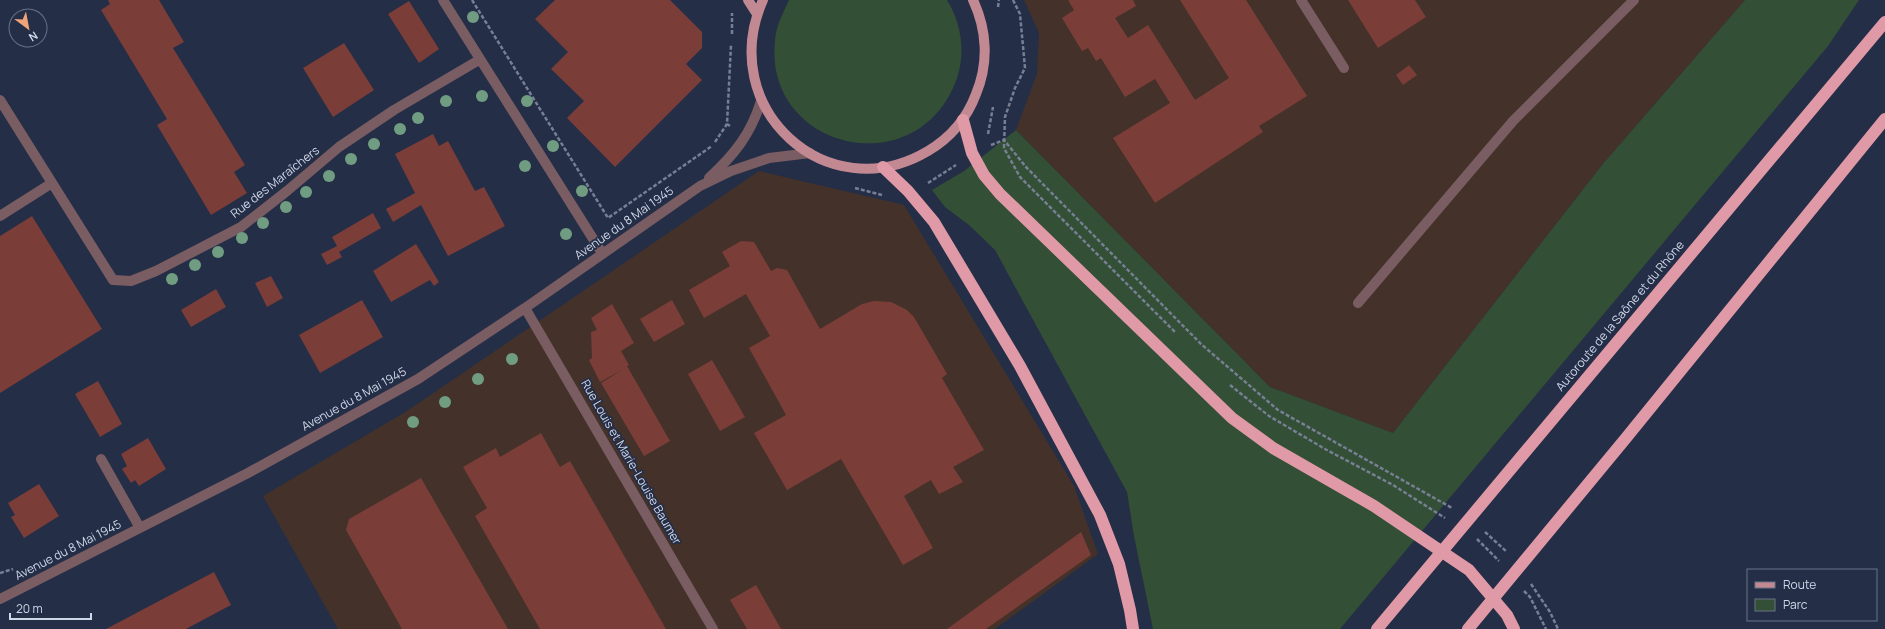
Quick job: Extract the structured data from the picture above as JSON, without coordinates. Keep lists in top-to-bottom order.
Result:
{
  "streets": {
    "highway": ["Autoroute de la Saône et du Rhône"],
    "street": ["Rue des Maraîchers", "Avenue du 8 Mai 1945", "Rue Louis et Marie-Louise Baumer"]
  },
  "crossings": [
    ["Avenue du 8 Mai 1945", "Rue Louis et Marie-Louise Baumer"]
  ],
  "legend": ["Route", "Parc"],
  "scale_bar": "20 m",
  "north": "bottom right"
}
